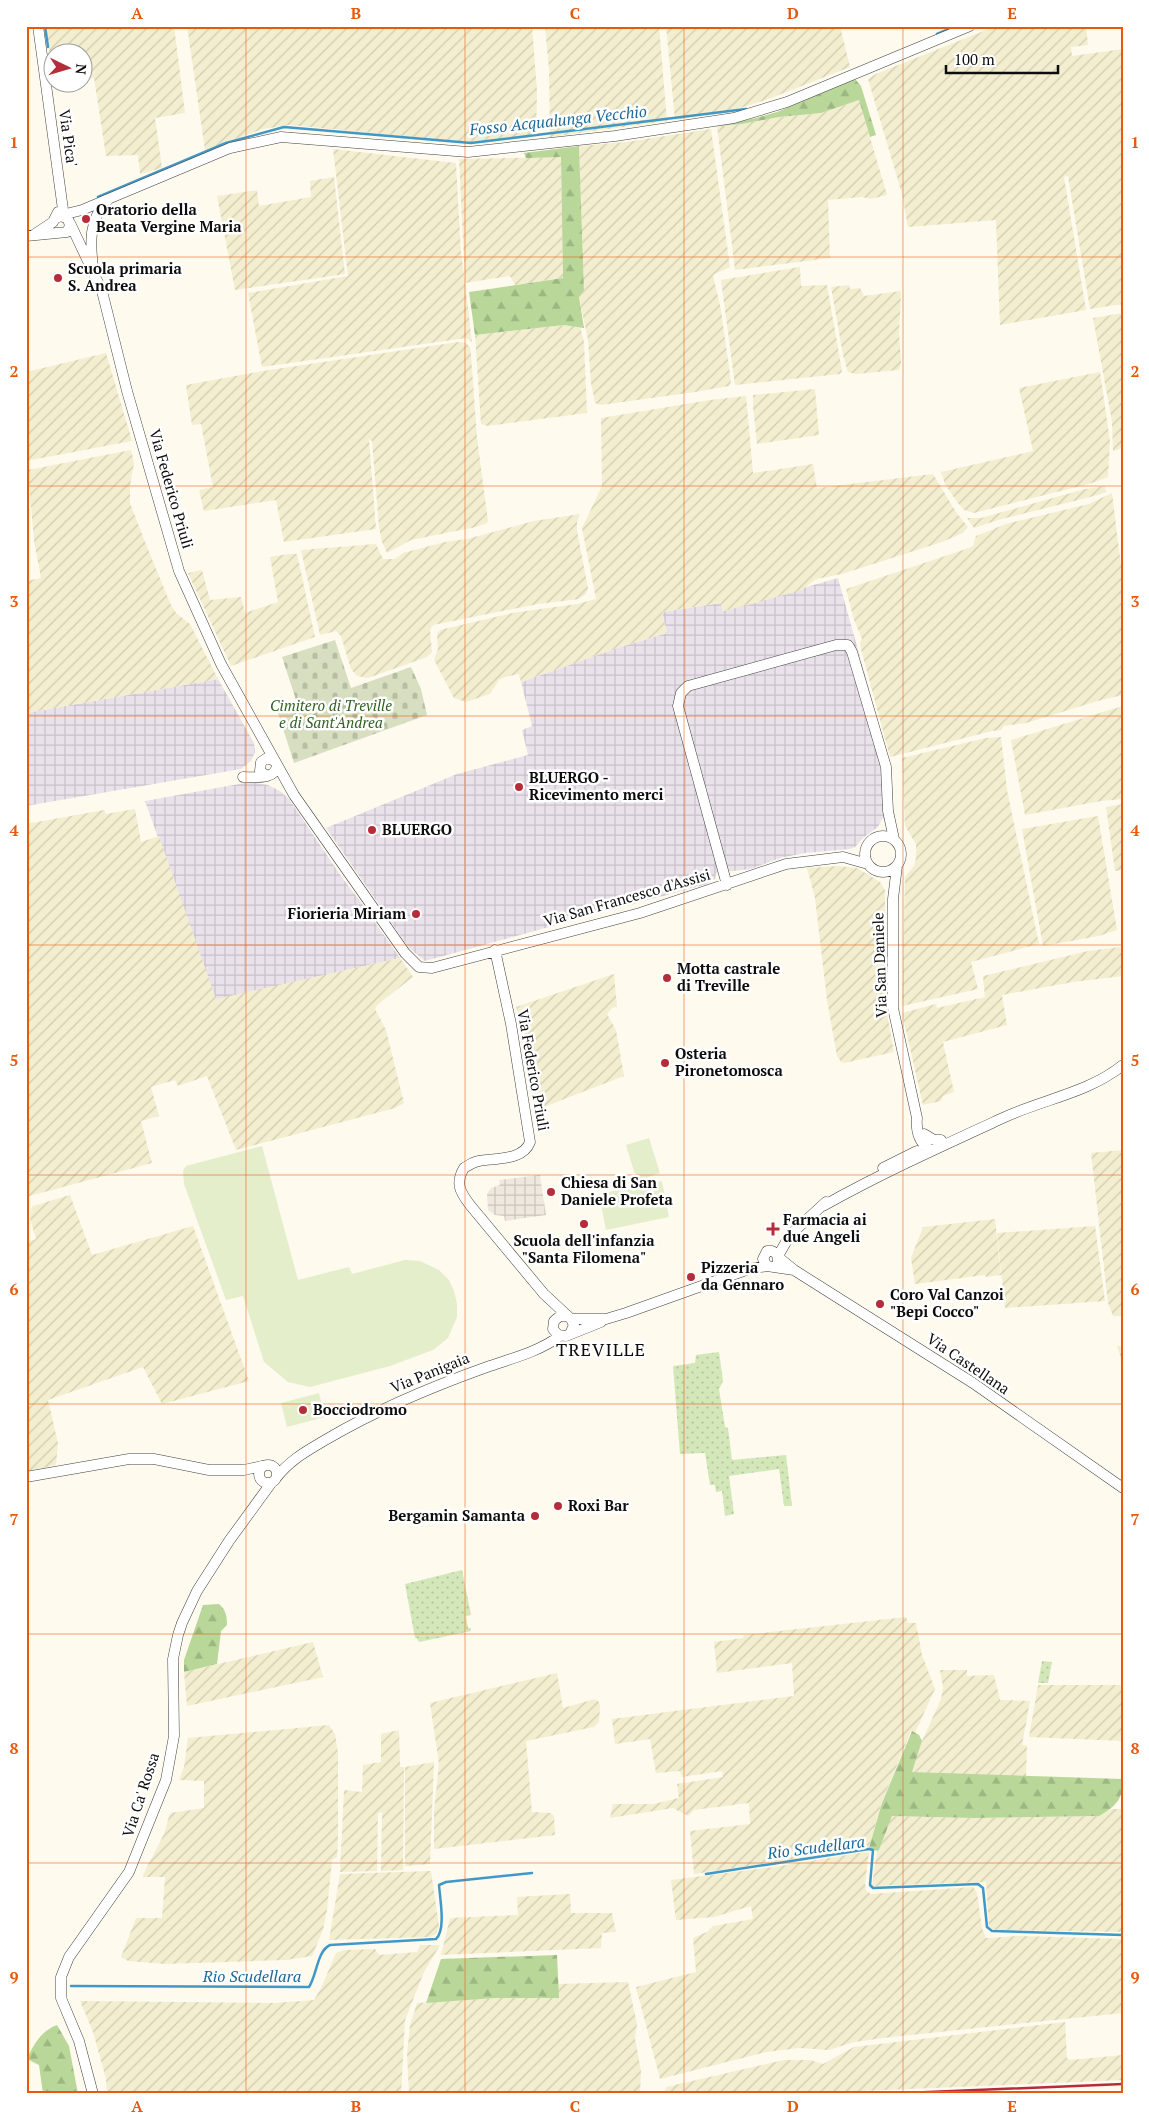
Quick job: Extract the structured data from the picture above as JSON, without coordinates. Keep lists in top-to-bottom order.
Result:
{
  "streets": {
    "street": [
      "Via Pica'",
      "Via Federico Priuli",
      "Via San Francesco d'Assisi",
      "Via San Daniele",
      "Via Castellana",
      "Via Panigaia",
      "Via Ca' Rossa"
    ]
  },
  "crossings": [
    ["Via Pica'", "Via Federico Priuli"],
    ["Via Federico Priuli", "Via San Francesco d'Assisi"],
    ["Via San Francesco d'Assisi", "Via San Daniele"],
    ["Via Panigaia", "Via Ca' Rossa"]
  ],
  "districts": ["TREVILLE"],
  "water": ["Fosso Acqualunga Vecchio", "Rio Scudellara"],
  "parks": ["Cimitero di Treville e di Sant'Andrea"],
  "places": {
    "other": [
      "Oratorio della Beata Vergine Maria",
      "Scuola primaria S. Andrea",
      "BLUERGO - Ricevimento merci",
      "BLUERGO",
      "Fiorieria Miriam",
      "Motta castrale di Treville",
      "Osteria Pironetomosca",
      "Chiesa di San Daniele Profeta",
      "Scuola dell'infanzia \"Santa Filomena\"",
      "Pizzeria da Gennaro",
      "Coro Val Canzoi \"Bepi Cocco\"",
      "Bocciodromo",
      "Roxi Bar",
      "Bergamin Samanta"
    ],
    "health": ["Farmacia ai due Angeli"]
  },
  "scale_bar": "100 m",
  "north": "right",
  "grid": {
    "columns": [
      "A",
      "B",
      "C",
      "D",
      "E"
    ],
    "rows": [
      "1",
      "2",
      "3",
      "4",
      "5",
      "6",
      "7",
      "8",
      "9"
    ]
  }
}
